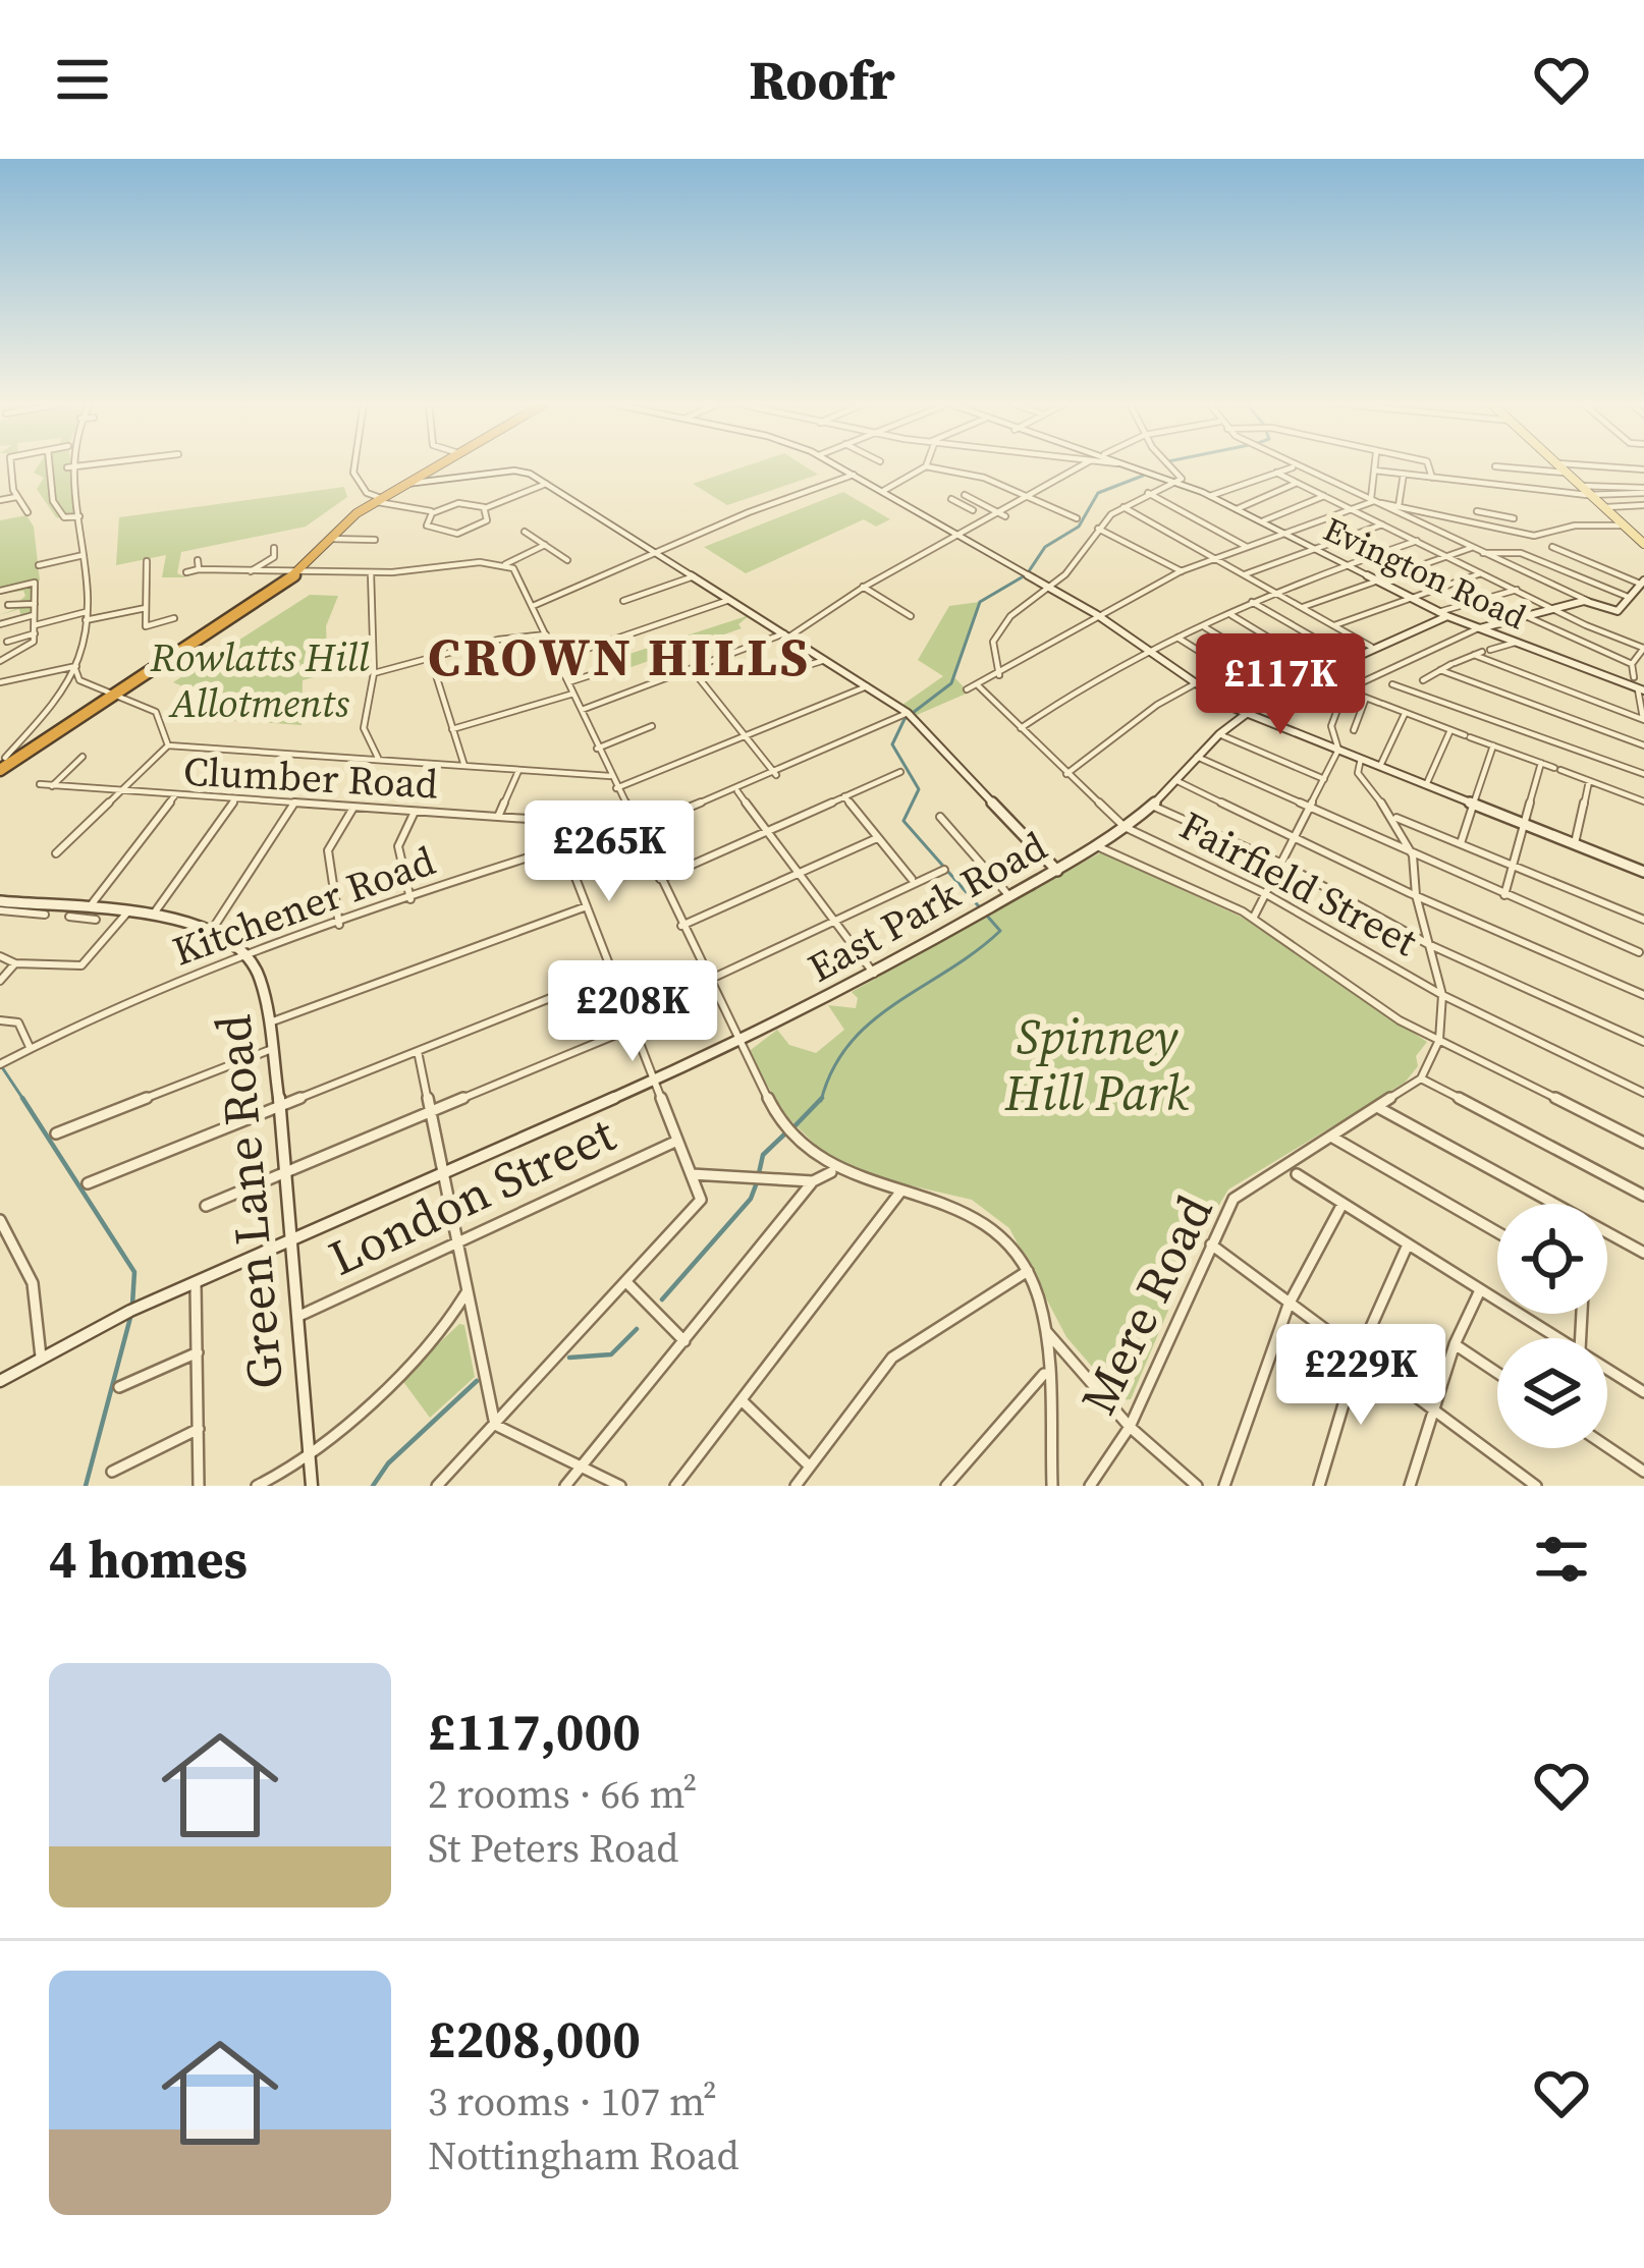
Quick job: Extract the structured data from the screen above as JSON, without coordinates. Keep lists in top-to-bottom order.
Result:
{
  "streets": {
    "street": [
      "Evington Road",
      "Clumber Road",
      "Fairfield Street",
      "Kitchener Road",
      "East Park Road",
      "London Street",
      "Green Lane Road",
      "Mere Road"
    ]
  },
  "crossings": [
    ["Evington Road", "East Park Road"],
    ["Clumber Road", "Kitchener Road"],
    ["Fairfield Street", "East Park Road"],
    ["Kitchener Road", "Green Lane Road"],
    ["East Park Road", "Green Lane Road"],
    ["London Street", "Green Lane Road"]
  ],
  "districts": ["CROWN HILLS"],
  "parks": ["Rowlatts Hill Allotments", "Spinney Hill Park"],
  "page": {
    "header": "Roofr",
    "price": [
      "£117K",
      "£265K",
      "£208K",
      "£229K"
    ],
    "heading": "4 homes",
    "list": [
      {
        "name": "£117,000",
        "note": "2 rooms · 66 m² · St Peters Road"
      },
      {
        "name": "£208,000",
        "note": "3 rooms · 107 m² · Nottingham Road"
      }
    ]
  }
}
